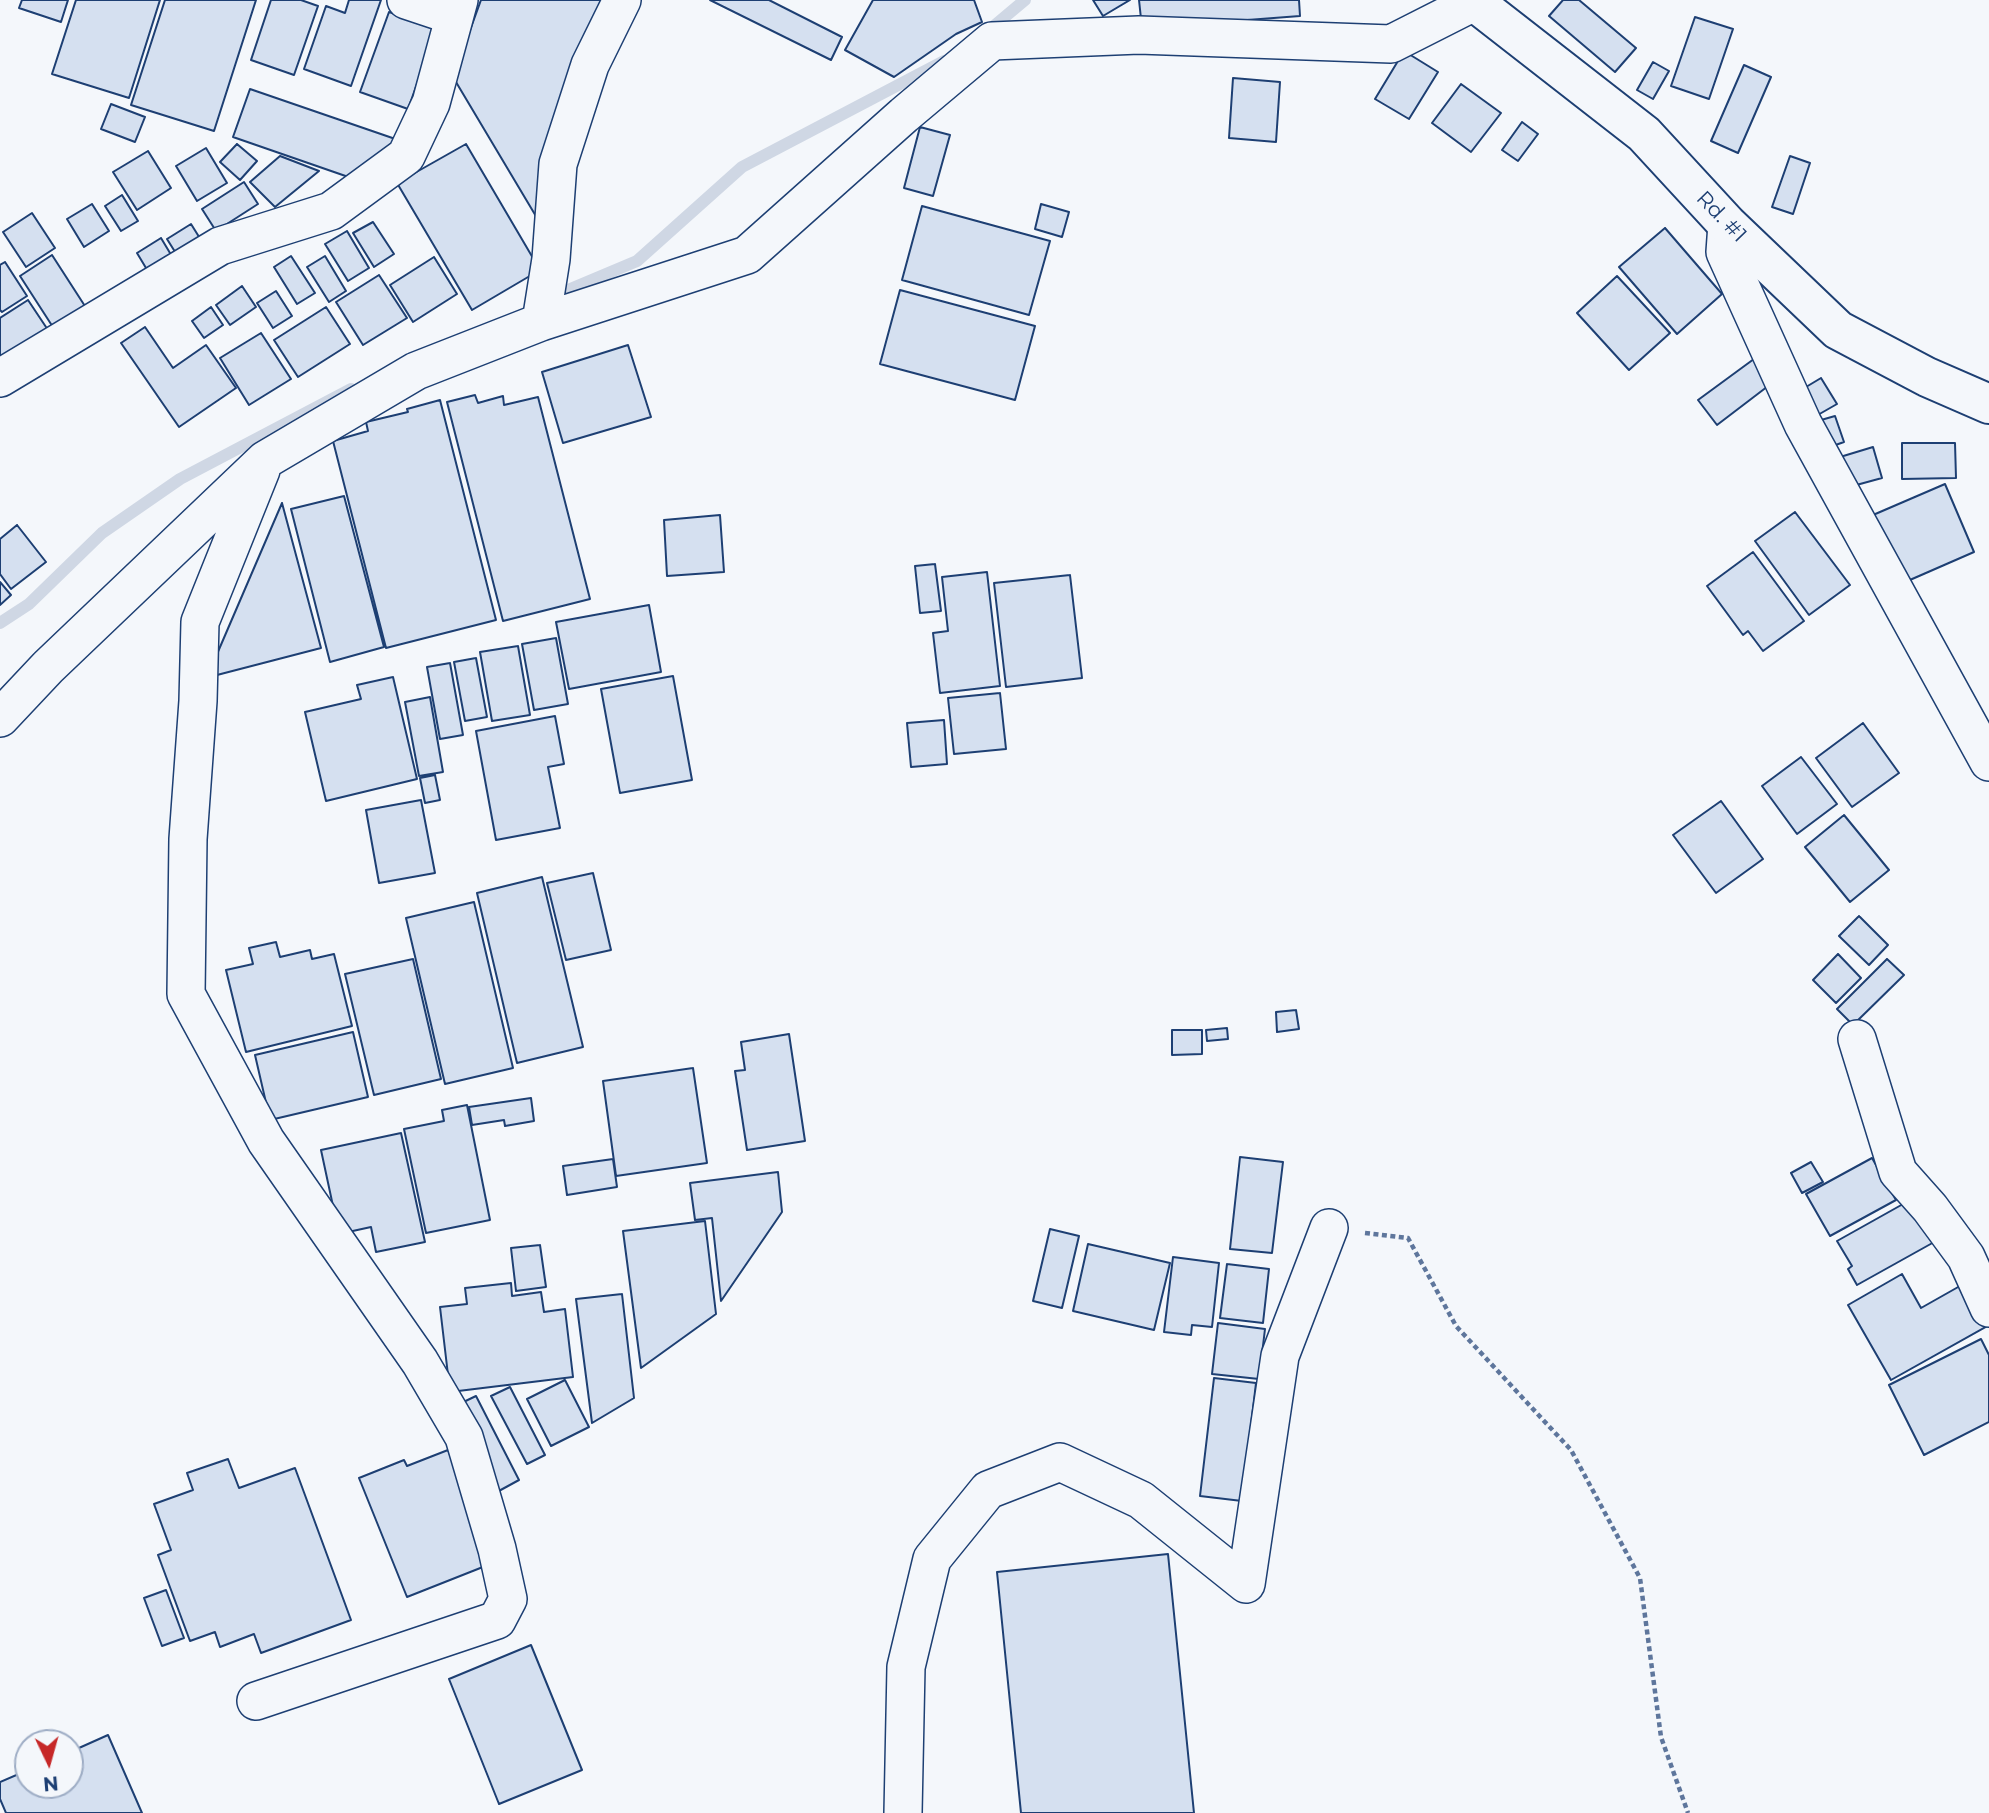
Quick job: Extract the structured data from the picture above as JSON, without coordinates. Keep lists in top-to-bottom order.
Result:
{
  "streets": {
    "main road": ["Rd. #1"]
  },
  "north": "bottom"
}
